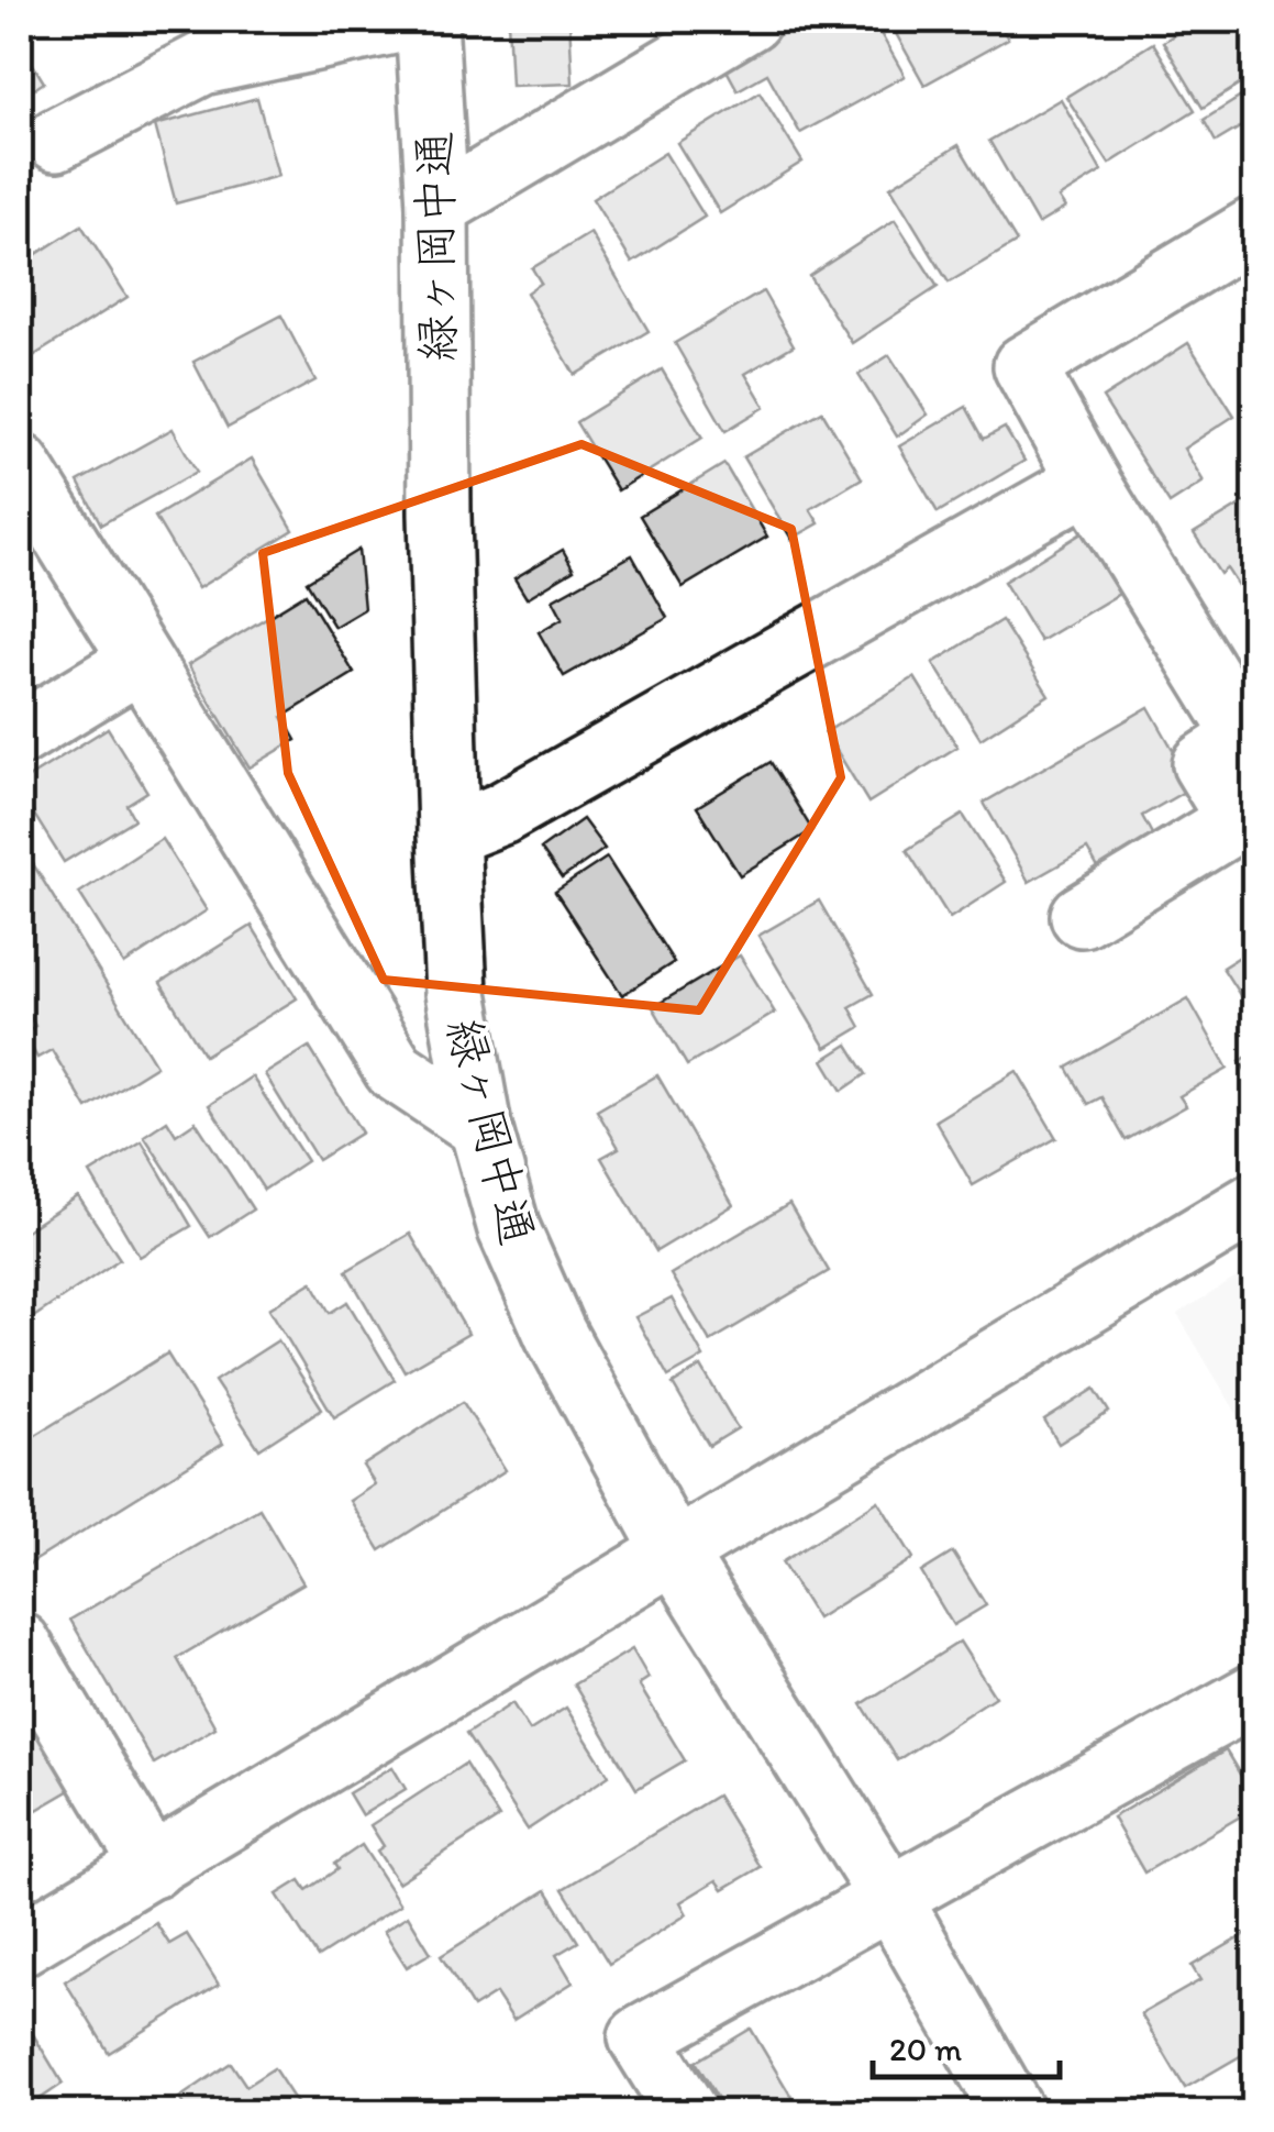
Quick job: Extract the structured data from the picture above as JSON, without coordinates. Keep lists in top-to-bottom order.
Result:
{
  "streets": {
    "street": ["緑ヶ岡中通"]
  },
  "scale_bar": "20 m"
}
